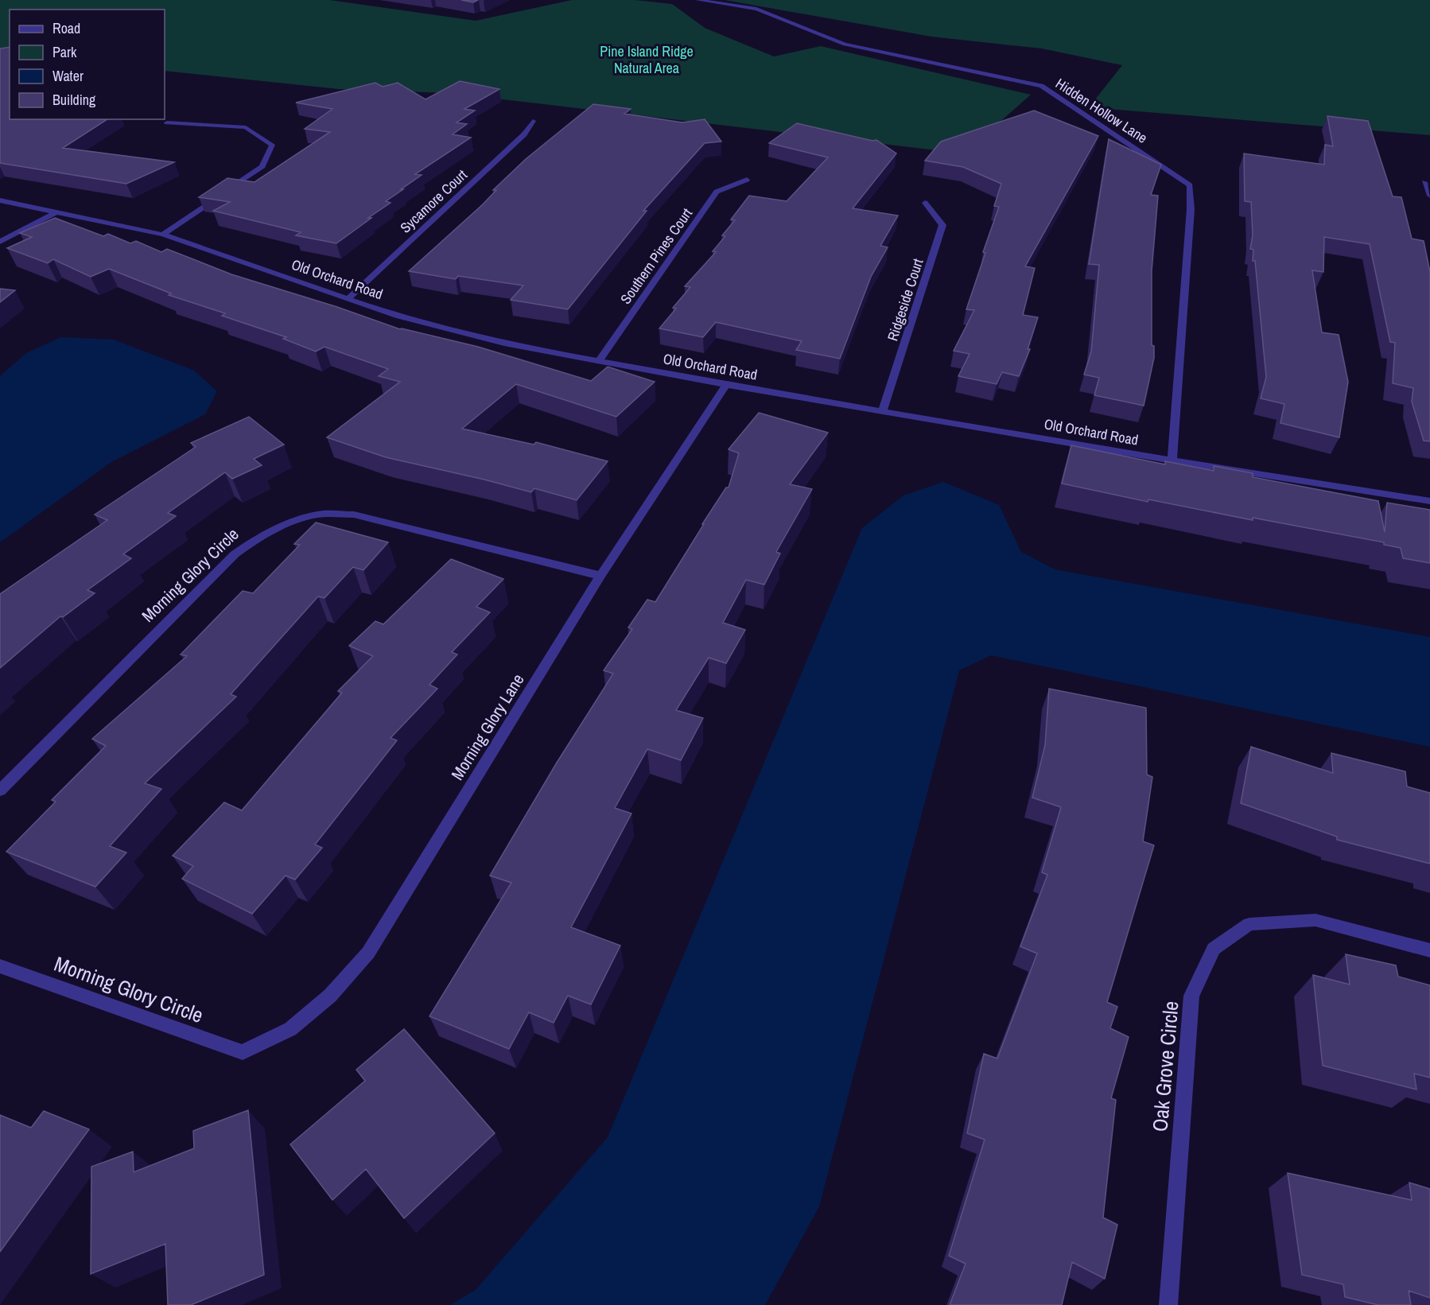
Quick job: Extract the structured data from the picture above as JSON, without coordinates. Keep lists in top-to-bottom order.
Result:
{
  "streets": {
    "street": [
      "Hidden Hollow Lane",
      "Sycamore Court",
      "Southern Pines Court",
      "Old Orchard Road",
      "Ridgeside Court",
      "Morning Glory Circle",
      "Morning Glory Lane",
      "Oak Grove Circle"
    ]
  },
  "crossings": [
    ["Hidden Hollow Lane", "Old Orchard Road"],
    ["Sycamore Court", "Old Orchard Road"],
    ["Southern Pines Court", "Old Orchard Road"],
    ["Old Orchard Road", "Ridgeside Court"],
    ["Old Orchard Road", "Morning Glory Lane"],
    ["Morning Glory Circle", "Morning Glory Lane"]
  ],
  "parks": ["Pine Island Ridge Natural Area"],
  "legend": [
    "Road",
    "Park",
    "Water",
    "Building"
  ]
}
